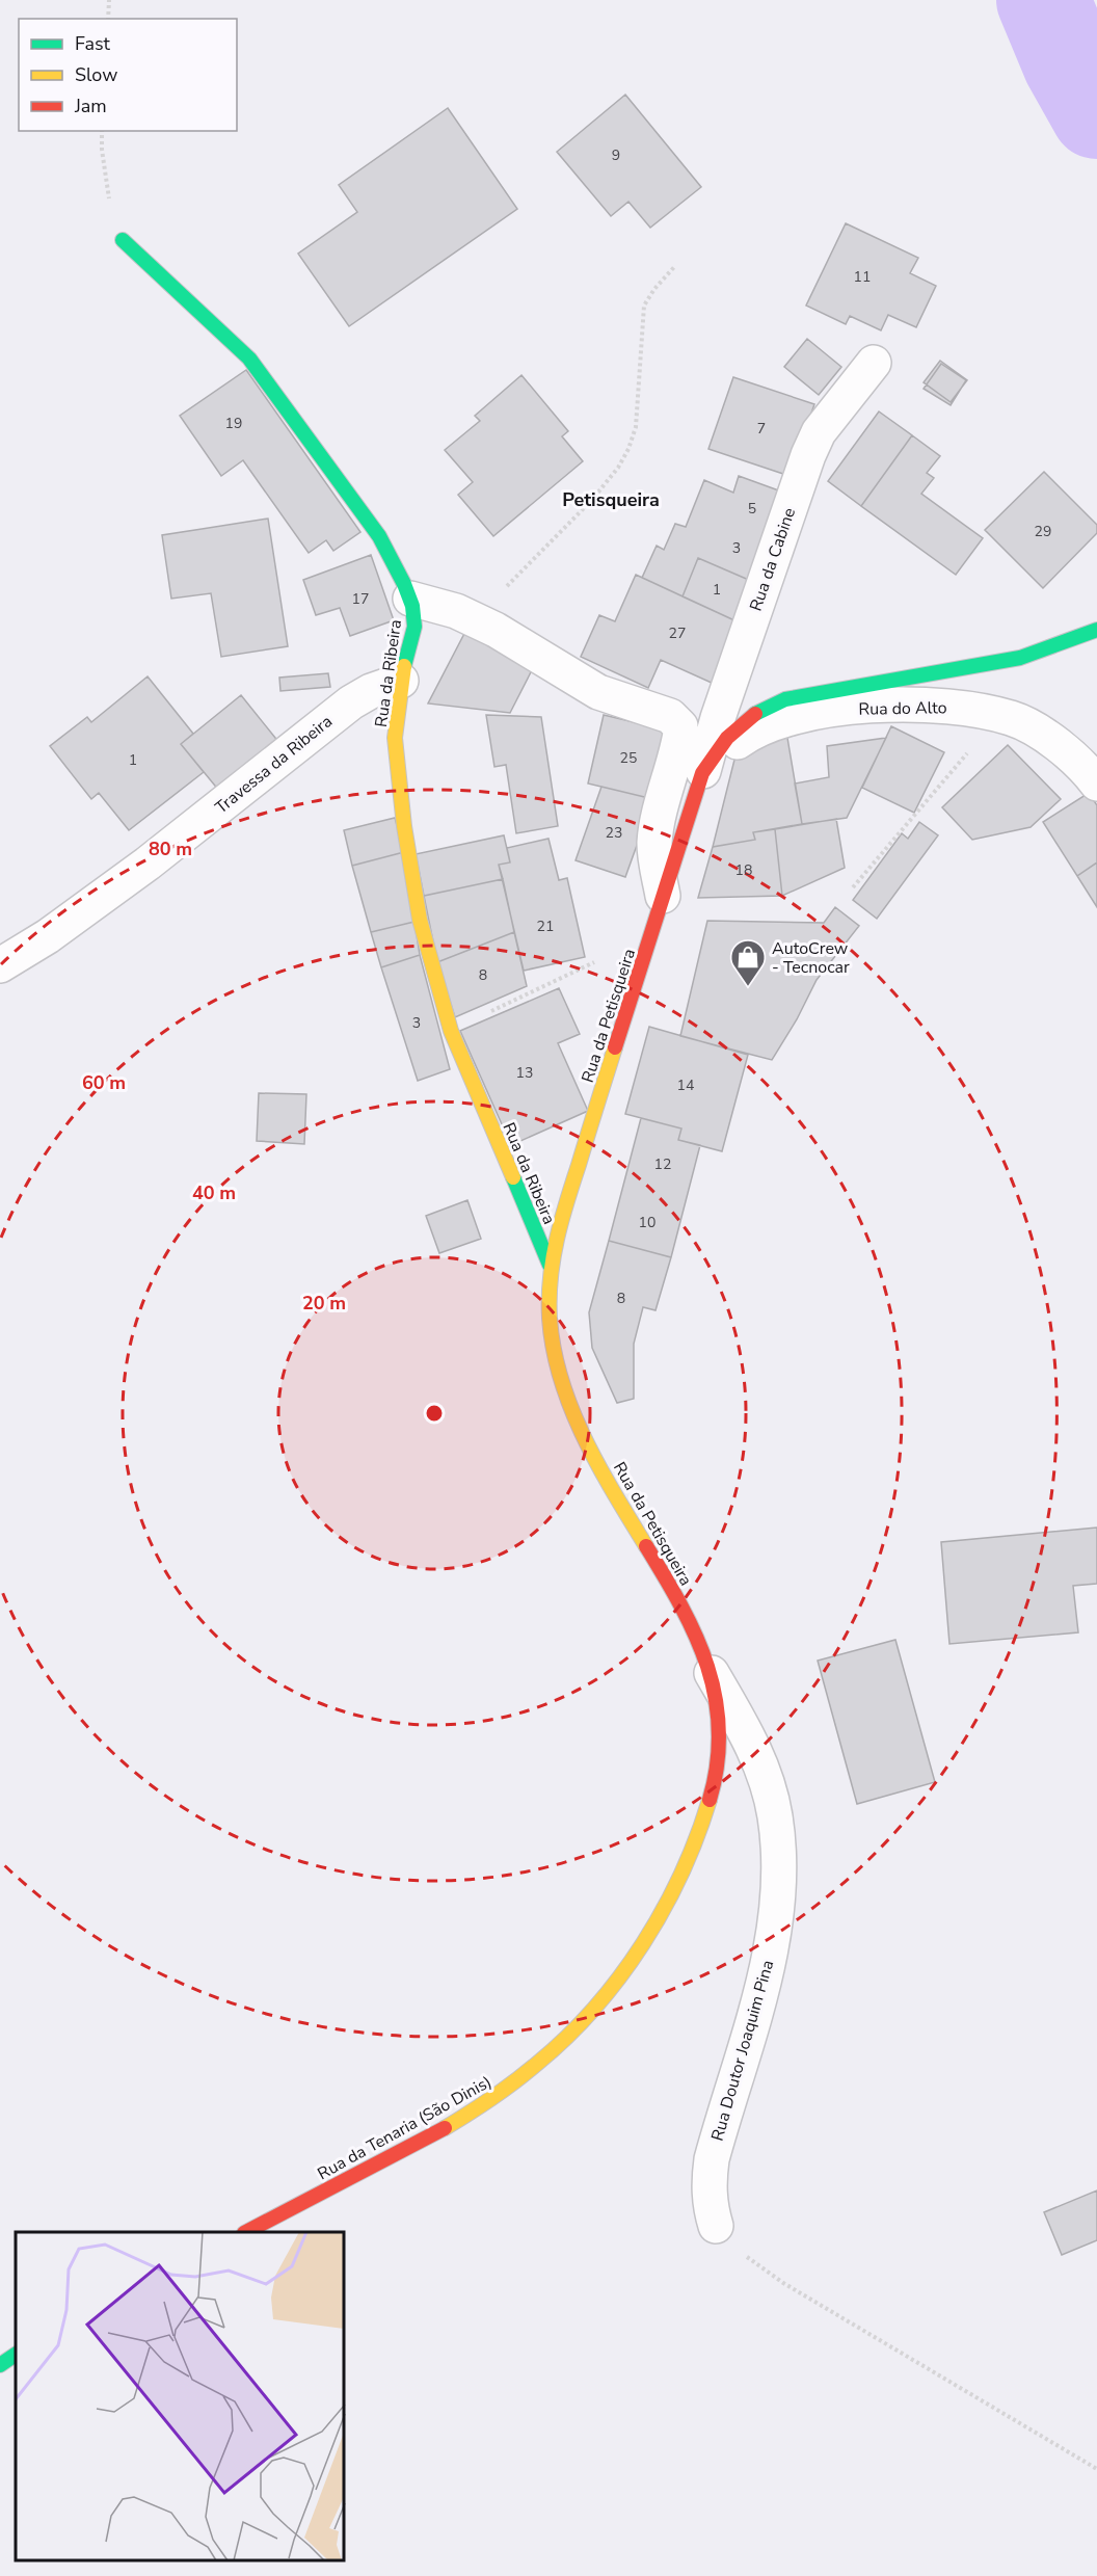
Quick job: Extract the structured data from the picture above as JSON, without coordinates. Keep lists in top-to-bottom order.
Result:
{
  "streets": {
    "street": [
      "Rua da Cabine",
      "Rua da Ribeira",
      "Rua do Alto",
      "Travessa da Ribeira",
      "Rua da Petisqueira",
      "Rua Doutor Joaquim Pina",
      "Rua da Tenaria (São Dinis)"
    ]
  },
  "crossings": [
    ["Rua da Cabine", "Rua do Alto"],
    ["Rua da Cabine", "Rua da Petisqueira"],
    ["Rua da Ribeira", "Travessa da Ribeira"],
    ["Rua da Ribeira", "Rua da Petisqueira"],
    ["Rua do Alto", "Rua da Petisqueira"],
    ["Rua da Petisqueira", "Rua Doutor Joaquim Pina"],
    ["Rua da Petisqueira", "Rua da Tenaria (São Dinis)"],
    ["Rua Doutor Joaquim Pina", "Rua da Tenaria (São Dinis)"]
  ],
  "districts": ["Petisqueira"],
  "places": {
    "shop": ["AutoCrew - Tecnocar"]
  },
  "house_numbers": [
    "9",
    "11",
    "19",
    "7",
    "5",
    "29",
    "3",
    "1",
    "17",
    "27",
    "25",
    "1",
    "23",
    "18",
    "21",
    "8",
    "3",
    "13",
    "14",
    "12",
    "10",
    "8"
  ],
  "legend": ["Fast", "Slow", "Jam"],
  "rings": [
    "80 m",
    "60 m",
    "40 m",
    "20 m"
  ]
}
